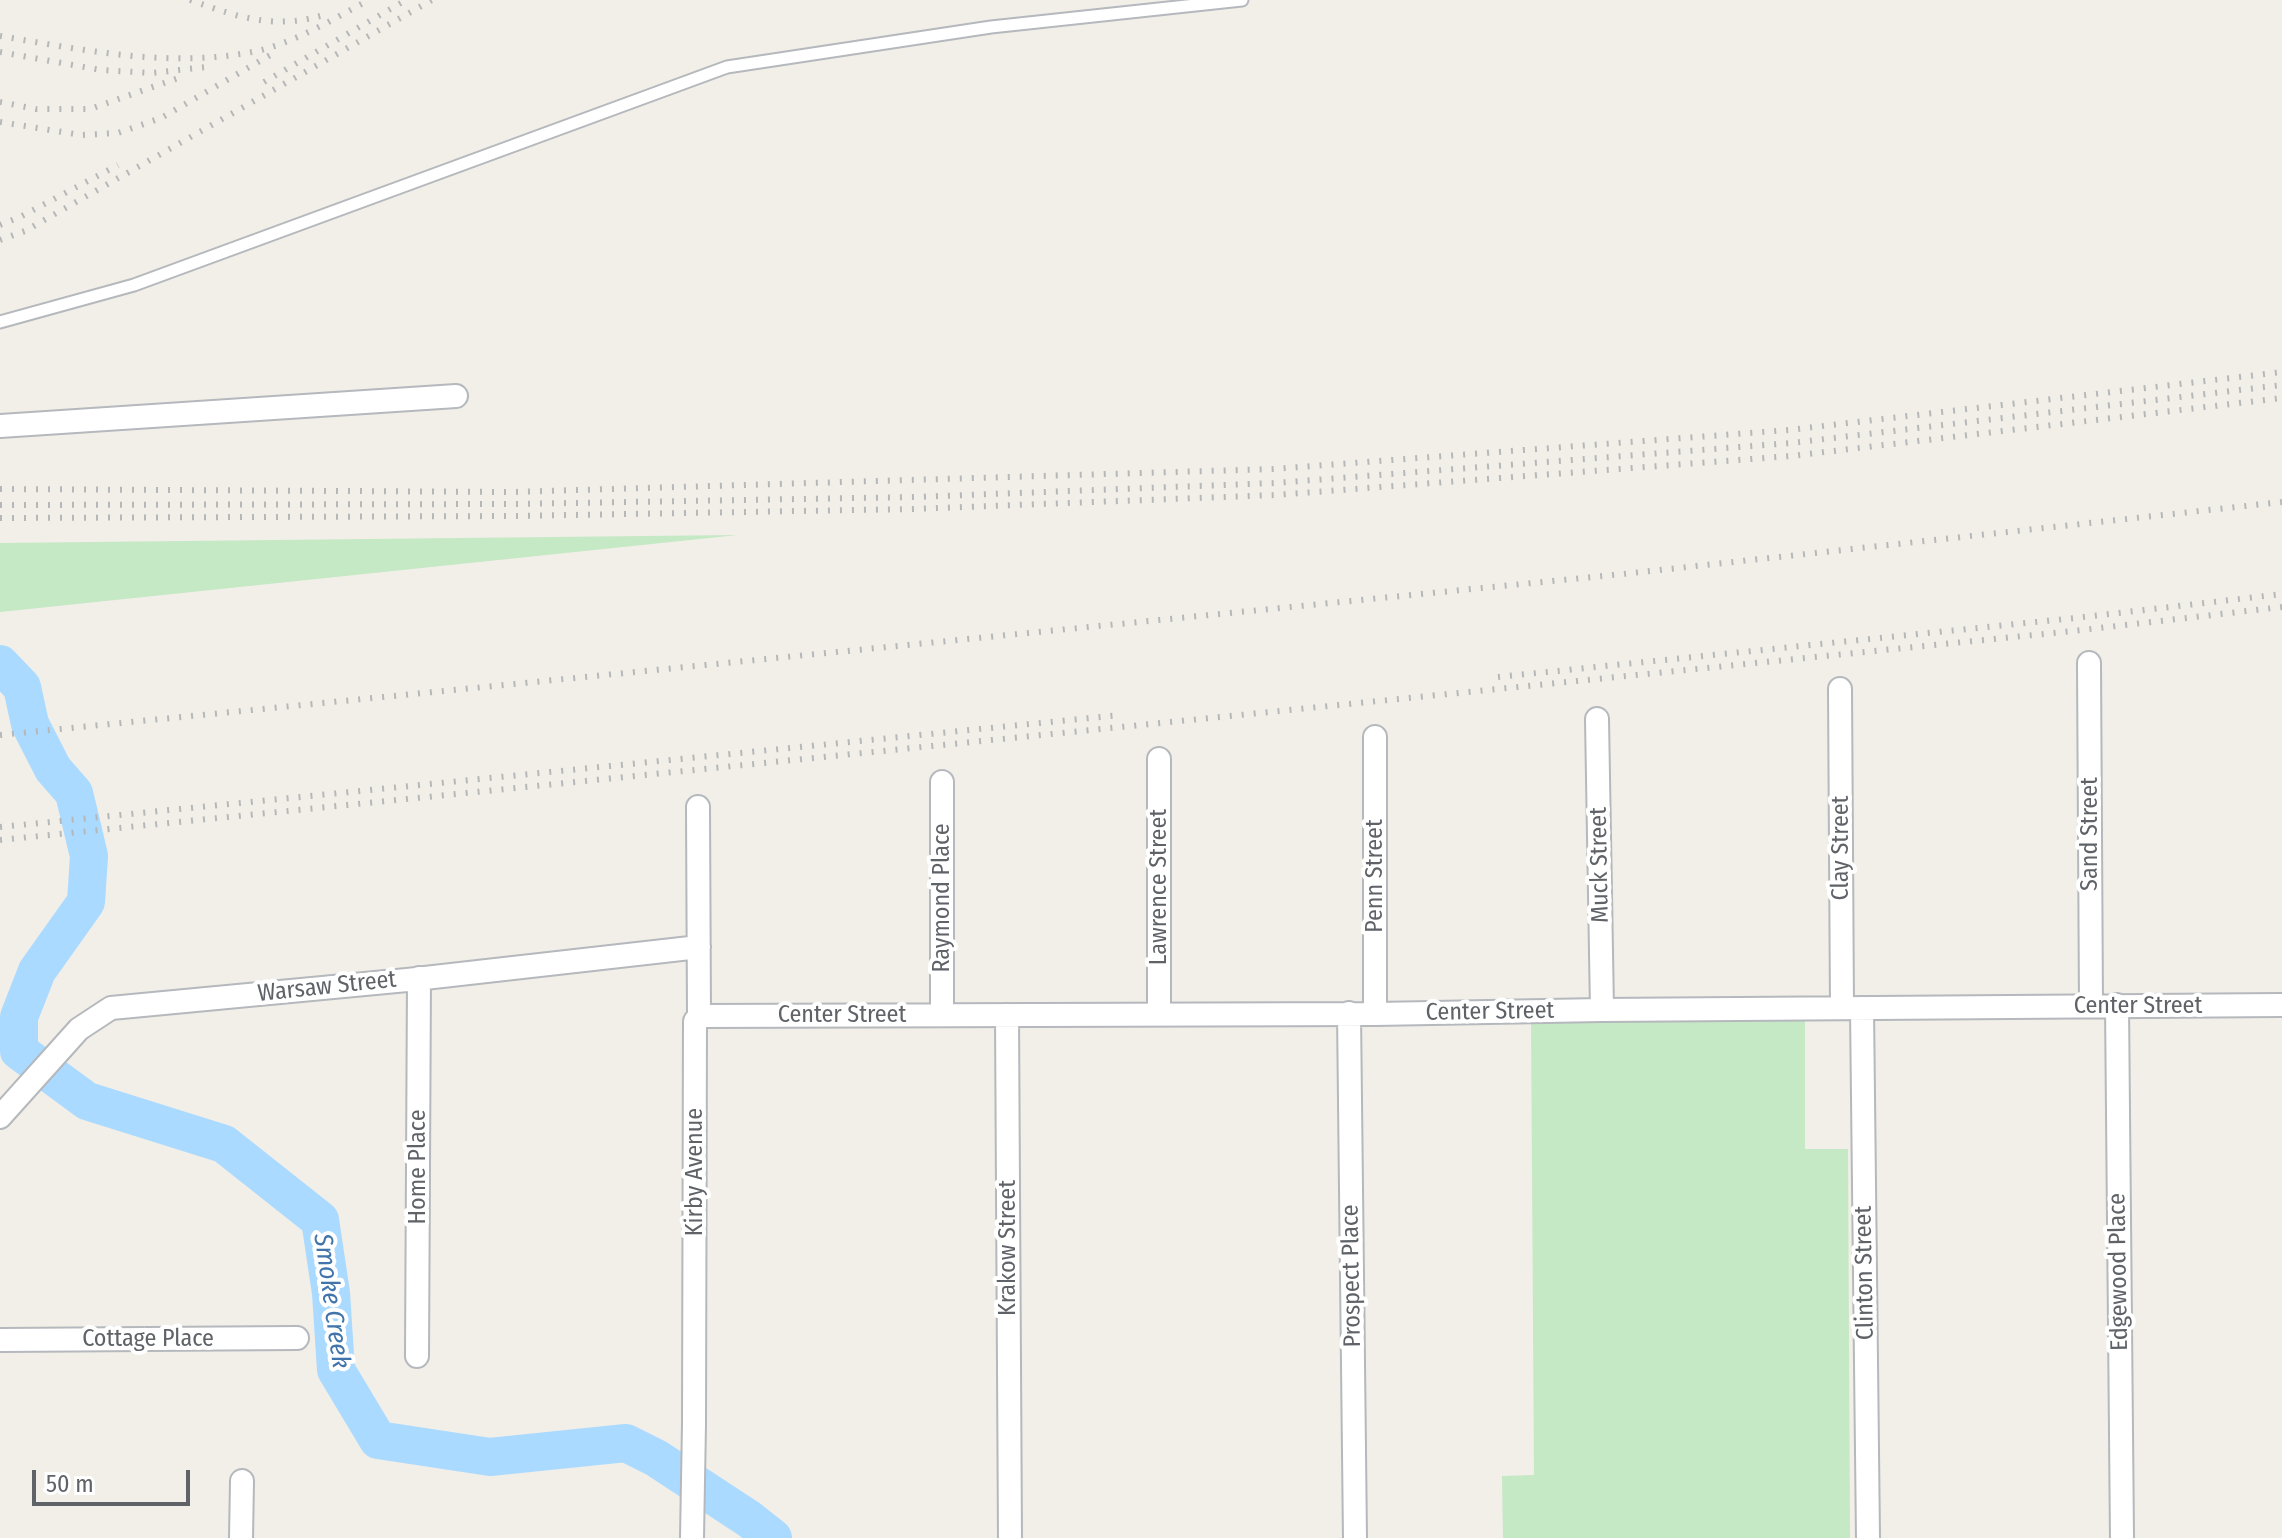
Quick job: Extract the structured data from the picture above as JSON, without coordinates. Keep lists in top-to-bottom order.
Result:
{
  "streets": {
    "street": [
      "Sand Street",
      "Clay Street",
      "Muck Street",
      "Penn Street",
      "Lawrence Street",
      "Raymond Place",
      "Warsaw Street",
      "Center Street",
      "Home Place",
      "Kirby Avenue",
      "Krakow Street",
      "Edgewood Place",
      "Clinton Street",
      "Prospect Place",
      "Cottage Place"
    ]
  },
  "crossings": [
    ["Sand Street", "Center Street"],
    ["Clay Street", "Center Street"],
    ["Clay Street", "Clinton Street"],
    ["Muck Street", "Center Street"],
    ["Penn Street", "Center Street"],
    ["Lawrence Street", "Center Street"],
    ["Raymond Place", "Center Street"],
    ["Warsaw Street", "Home Place"],
    ["Warsaw Street", "Kirby Avenue"],
    ["Center Street", "Kirby Avenue"],
    ["Center Street", "Krakow Street"],
    ["Center Street", "Edgewood Place"],
    ["Center Street", "Clinton Street"],
    ["Center Street", "Prospect Place"]
  ],
  "water": ["Smoke Creek"],
  "scale_bar": "50 m"
}
